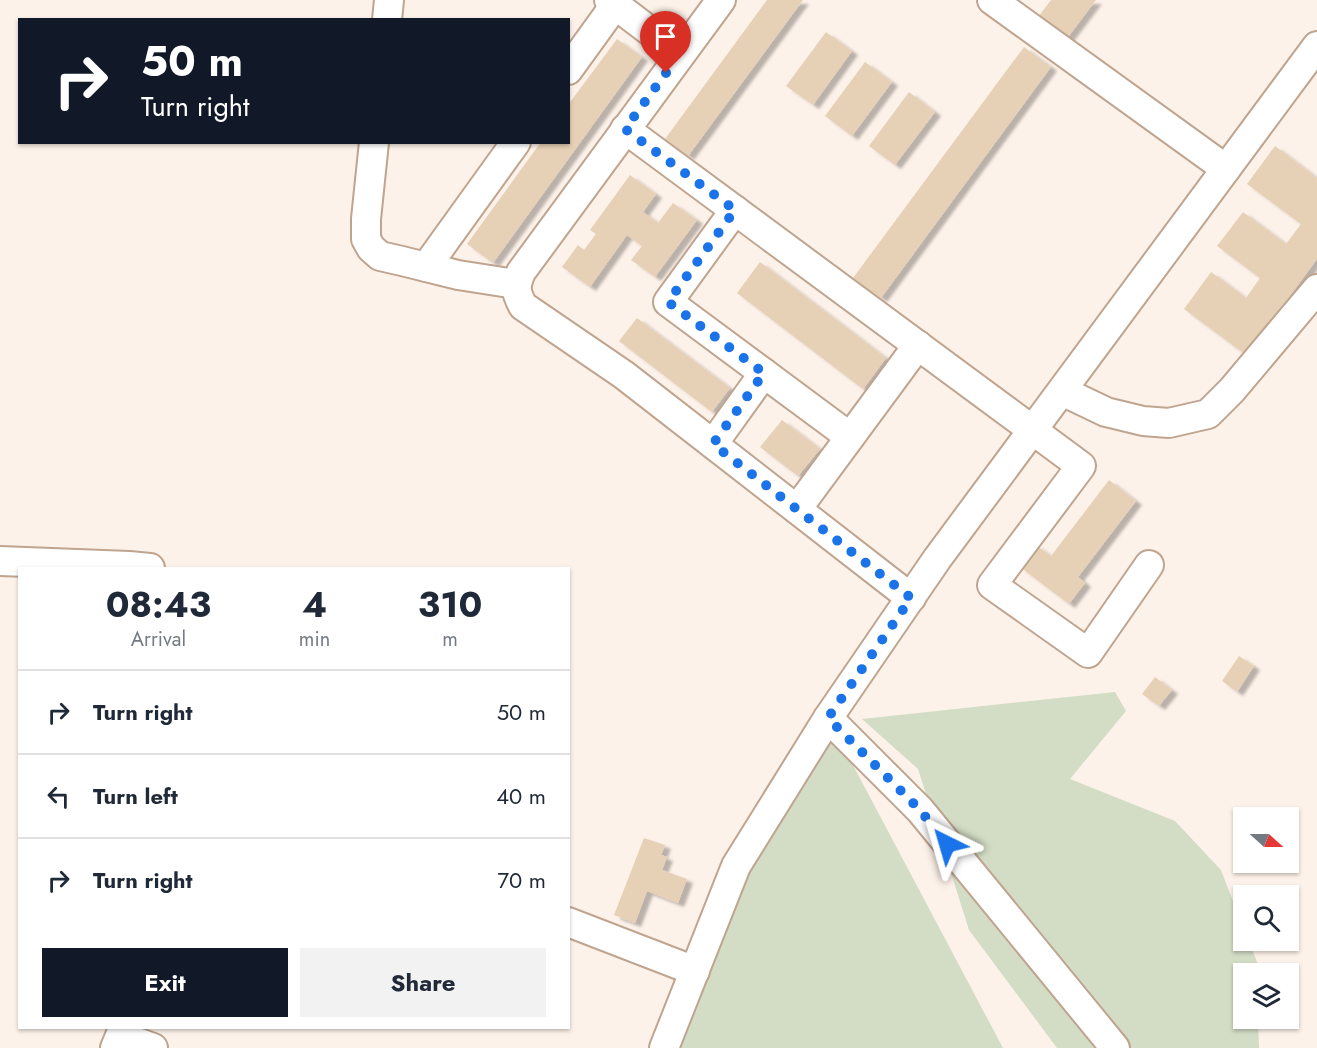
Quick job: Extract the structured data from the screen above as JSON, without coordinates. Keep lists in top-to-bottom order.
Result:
{
  "north": "right",
  "page": {
    "turn": ["50 m", "Turn right"],
    "eta": [
      "08:43",
      "Arrival",
      "4",
      "min",
      "310",
      "m"
    ],
    "list": [
      {
        "name": "Turn right",
        "value": "50 m"
      },
      {
        "name": "Turn left",
        "value": "40 m"
      },
      {
        "name": "Turn right",
        "value": "70 m"
      }
    ],
    "buttons": ["Exit", "Share"]
  }
}
